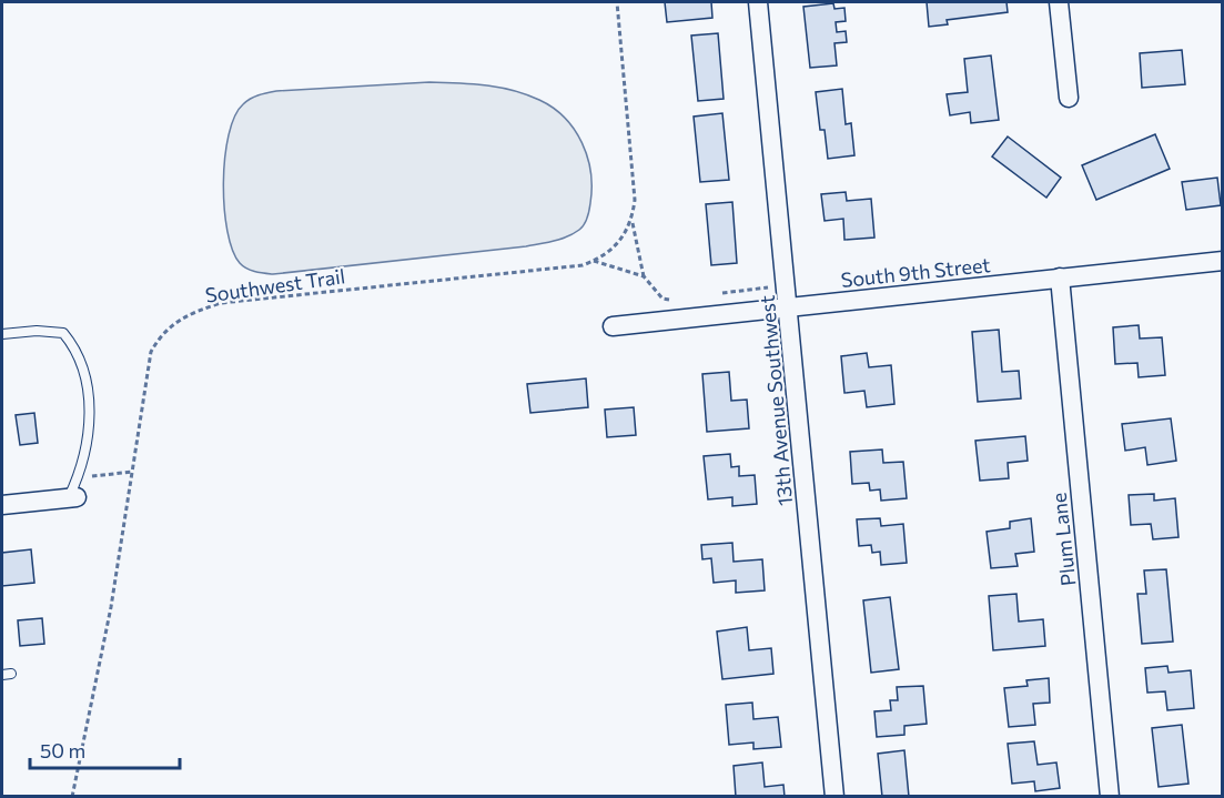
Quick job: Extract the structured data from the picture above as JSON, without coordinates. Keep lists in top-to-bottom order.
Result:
{
  "streets": {
    "street": ["South 9th Street", "13th Avenue Southwest", "Plum Lane"],
    "path": ["Southwest Trail"]
  },
  "crossings": [
    ["South 9th Street", "13th Avenue Southwest"],
    ["South 9th Street", "Plum Lane"]
  ],
  "scale_bar": "50 m"
}
